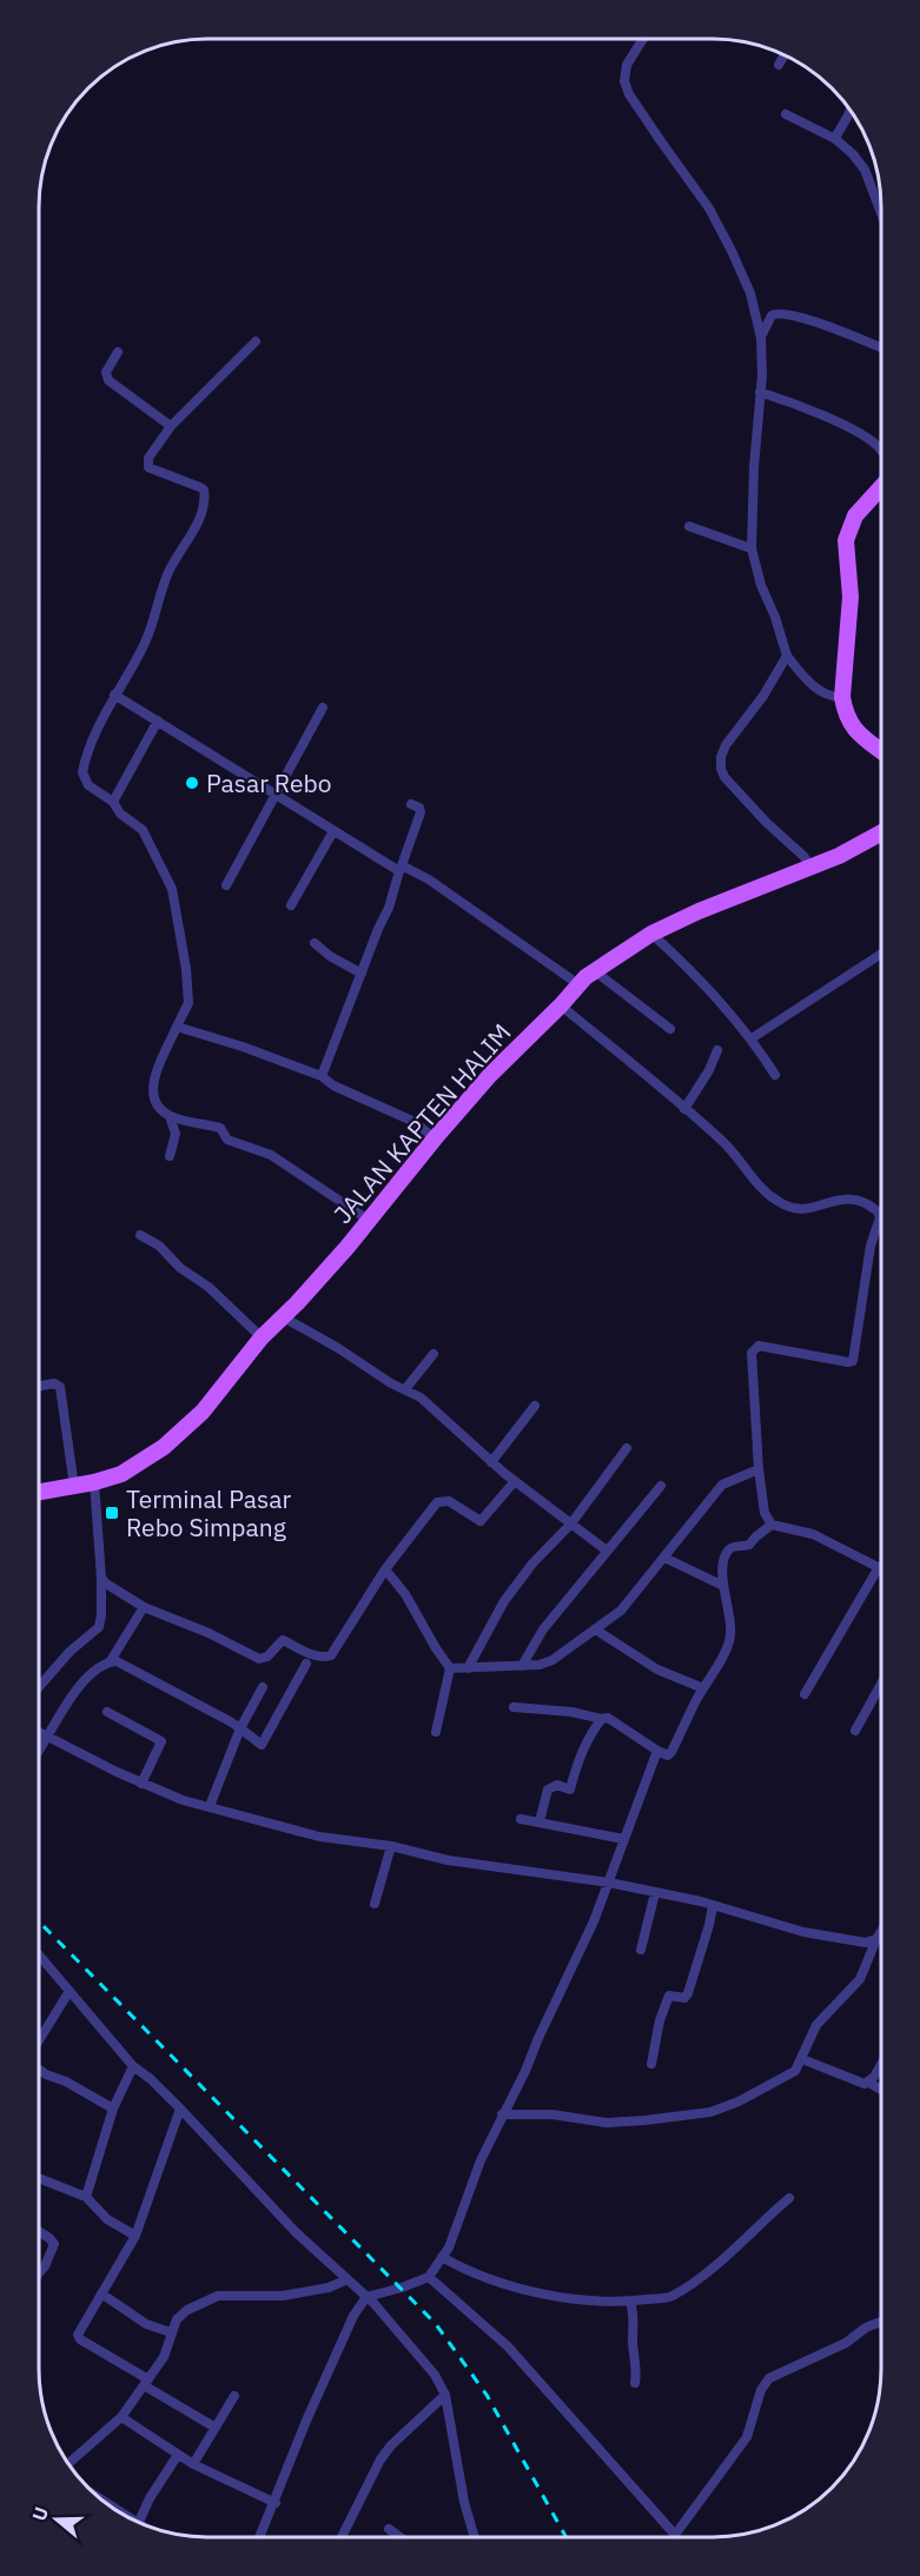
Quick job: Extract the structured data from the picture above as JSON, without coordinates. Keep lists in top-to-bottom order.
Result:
{
  "streets": {
    "main road": ["JALAN KAPTEN HALIM"]
  },
  "places": {
    "other": ["Pasar Rebo"],
    "transit": ["Terminal Pasar Rebo Simpang"]
  },
  "north": "left"
}
